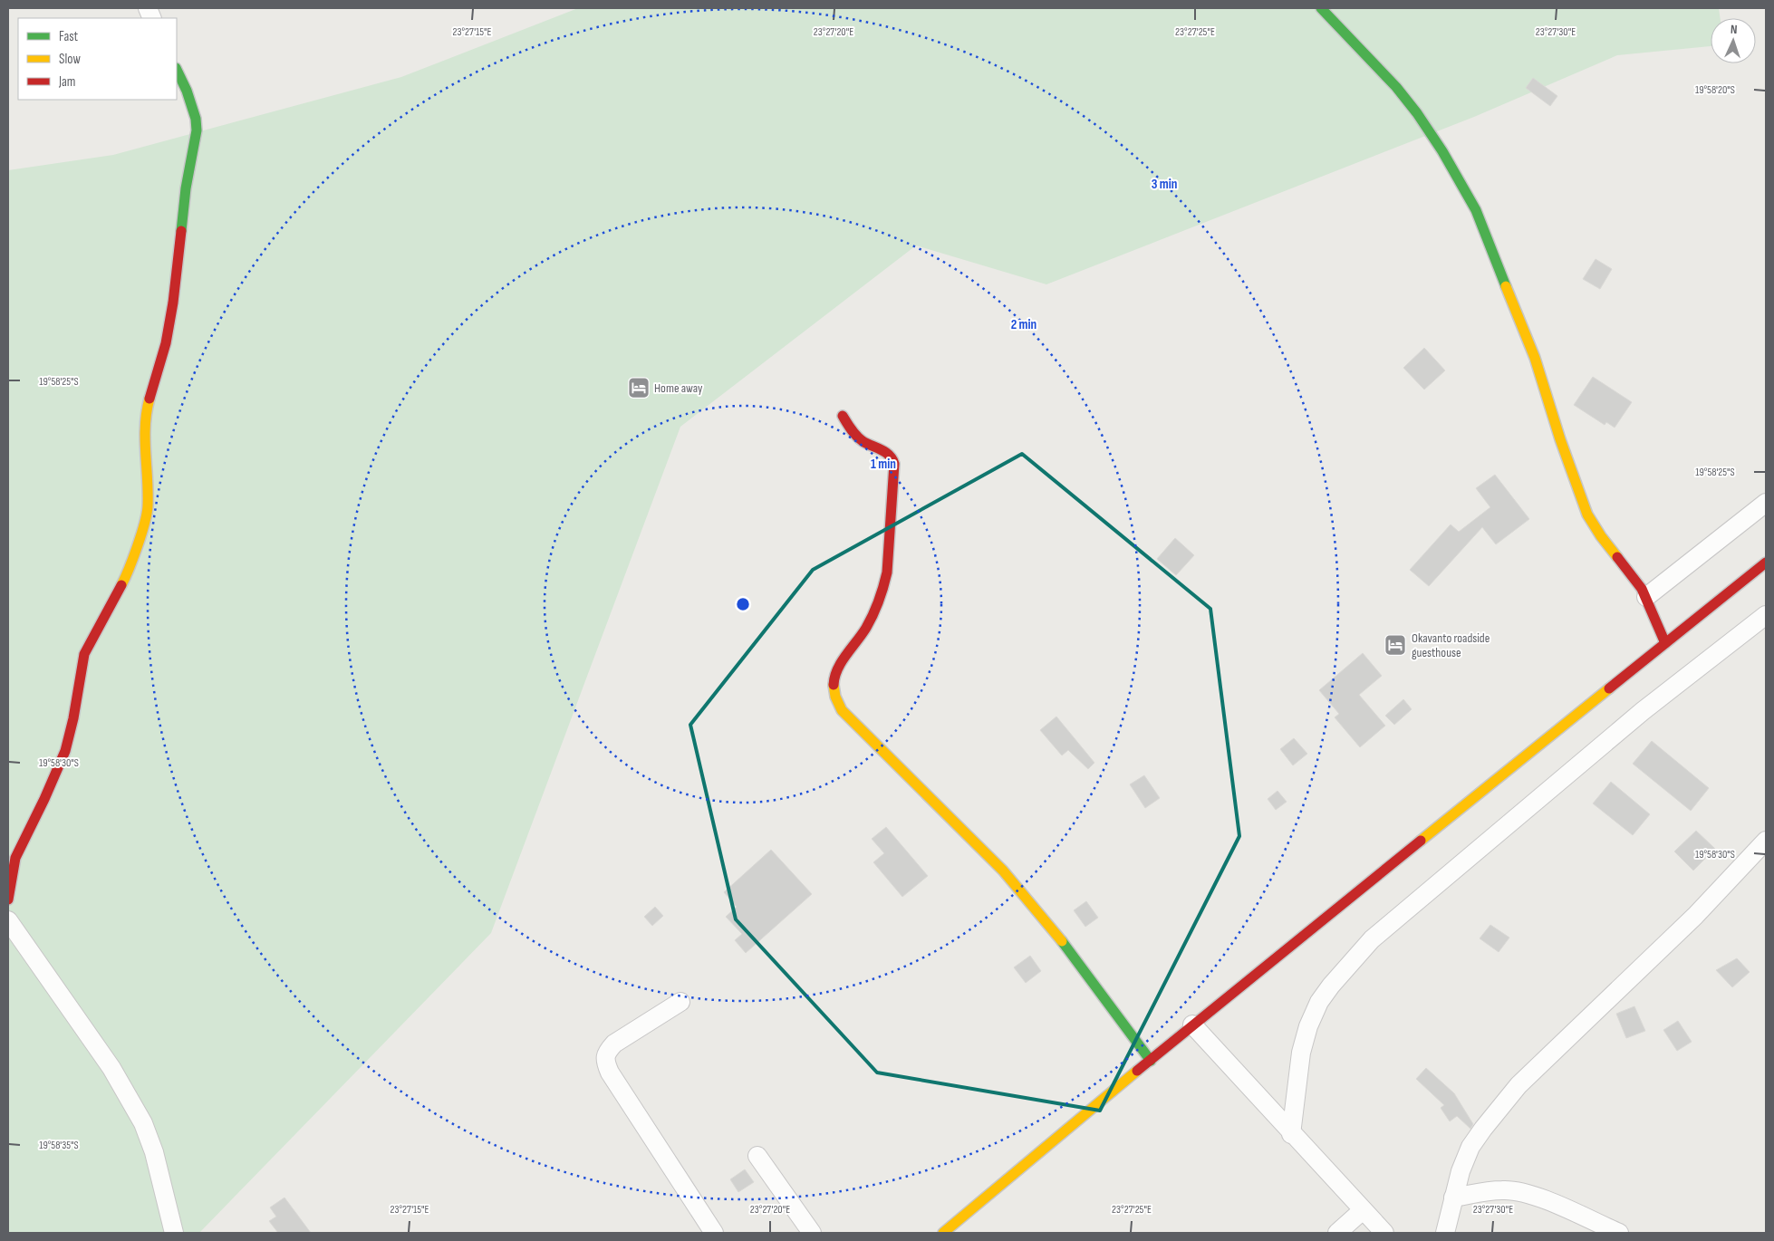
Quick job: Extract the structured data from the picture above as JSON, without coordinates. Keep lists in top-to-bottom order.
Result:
{
  "places": {
    "hotel": ["Home away", "Okavanto roadside guesthouse"]
  },
  "legend": ["Fast", "Slow", "Jam"],
  "north": "top",
  "coordinates": [
    "23°27'15\"E",
    "23°27'20\"E",
    "23°27'25\"E",
    "23°27'30\"E",
    "19°58'20\"S",
    "19°58'25\"S",
    "19°58'30\"S",
    "19°58'35\"S"
  ],
  "rings": ["3 min", "2 min", "1 min"]
}
